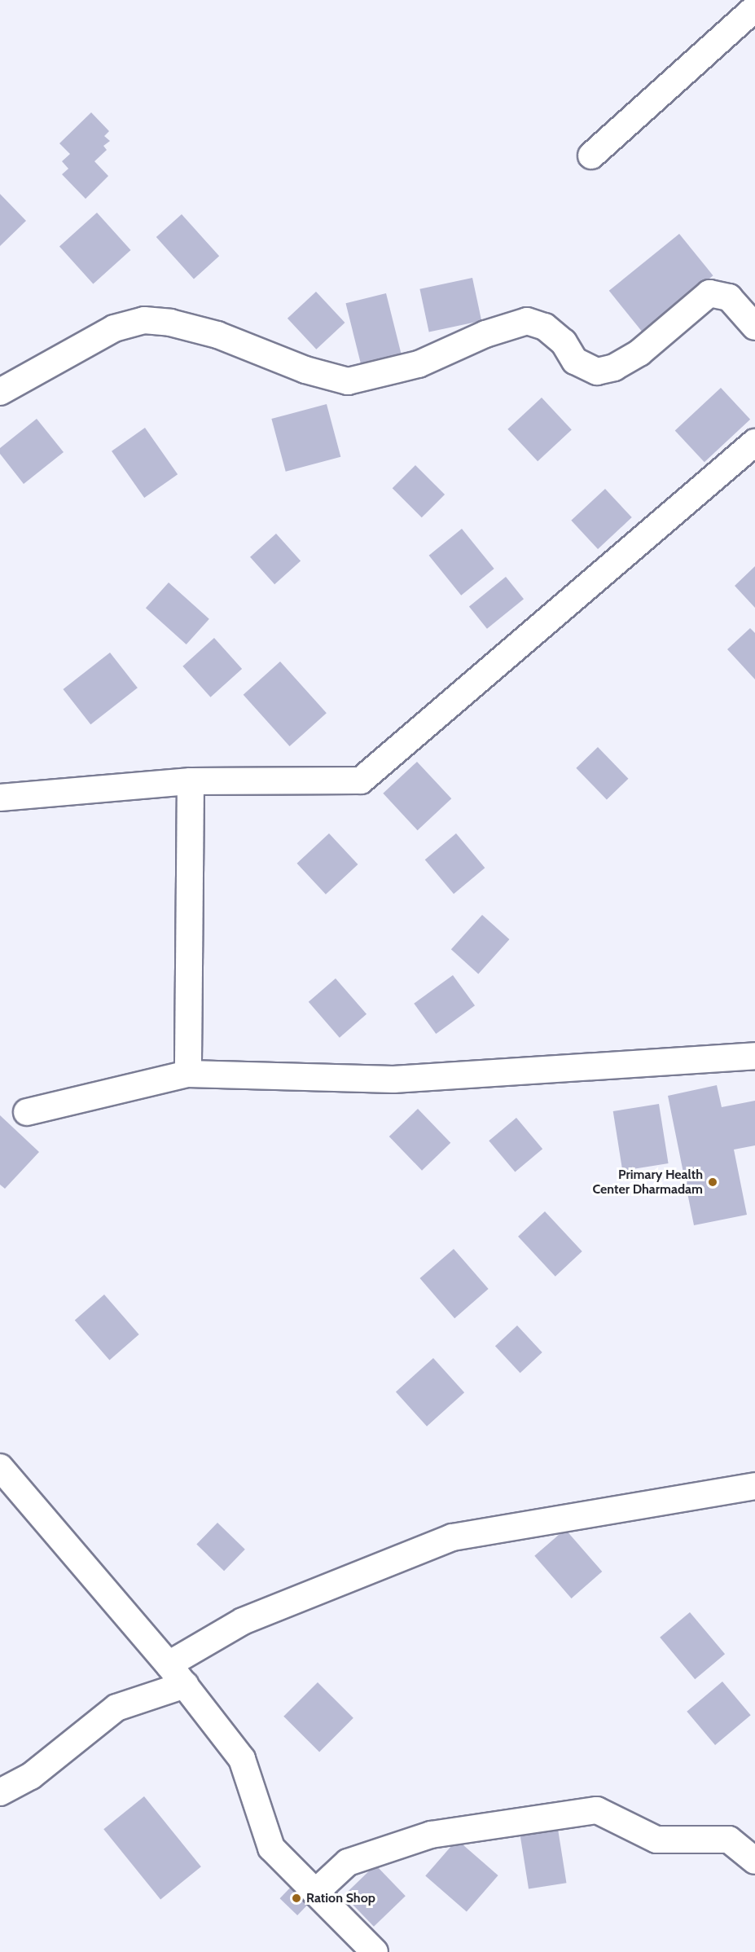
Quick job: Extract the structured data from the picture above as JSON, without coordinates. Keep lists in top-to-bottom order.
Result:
{
  "places": ["Primary Health Center Dharmadam", "Ration Shop"]
}
